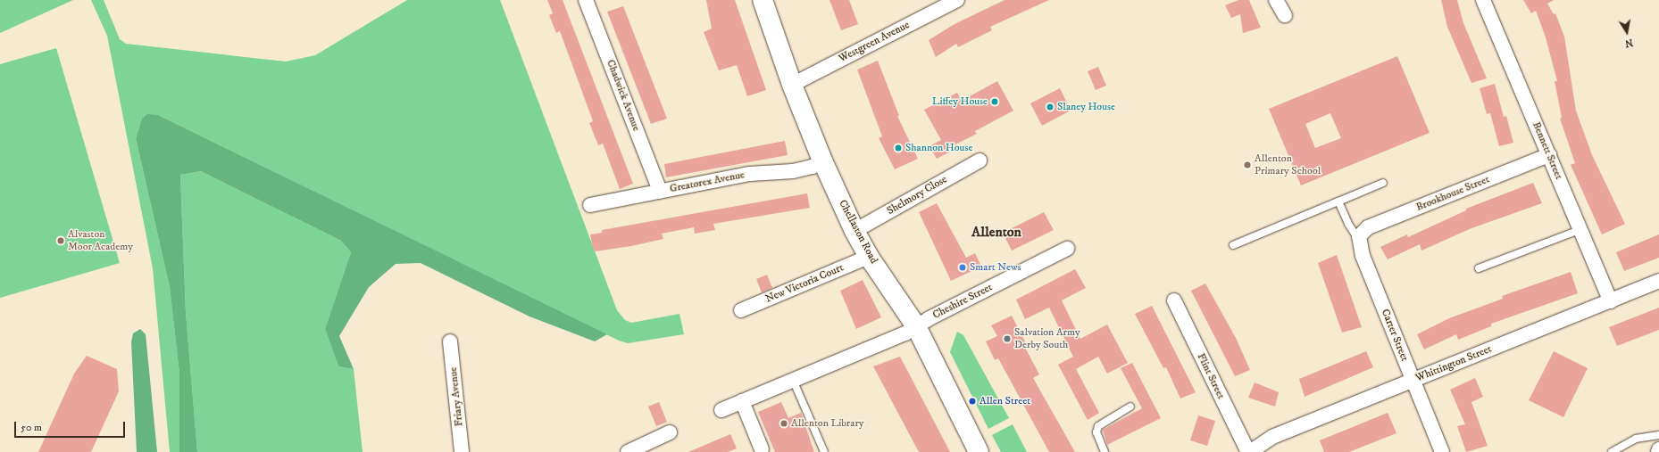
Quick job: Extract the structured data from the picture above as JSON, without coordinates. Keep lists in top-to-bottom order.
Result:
{
  "streets": {
    "main road": ["Chellaston Road"],
    "street": [
      "Westgreen Avenue",
      "Chadwick Avenue",
      "Bennett Street",
      "Greatorex Avenue",
      "Brookhouse Street",
      "Shelmory Close",
      "New Victoria Court",
      "Cheshire Street",
      "Carter Street",
      "Whittington Street",
      "Flint Street",
      "Friary Avenue"
    ]
  },
  "crossings": [
    ["Westgreen Avenue", "Chellaston Road"],
    ["Chadwick Avenue", "Greatorex Avenue"],
    ["Bennett Street", "Brookhouse Street"],
    ["Bennett Street", "Whittington Street"],
    ["Greatorex Avenue", "Chellaston Road"],
    ["Brookhouse Street", "Carter Street"],
    ["Shelmory Close", "Chellaston Road"],
    ["Chellaston Road", "New Victoria Court"],
    ["Chellaston Road", "Cheshire Street"],
    ["Carter Street", "Whittington Street"],
    ["Whittington Street", "Flint Street"]
  ],
  "districts": ["Allenton"],
  "places": [
    "Liffey House",
    "Slaney House",
    "Shannon House",
    "Allenton Primary School",
    "Alvaston Moor Academy",
    "Smart News",
    "Salvation Army Derby South",
    "Allen Street",
    "Allenton Library"
  ],
  "scale_bar": "50 m",
  "north": "bottom"
}
